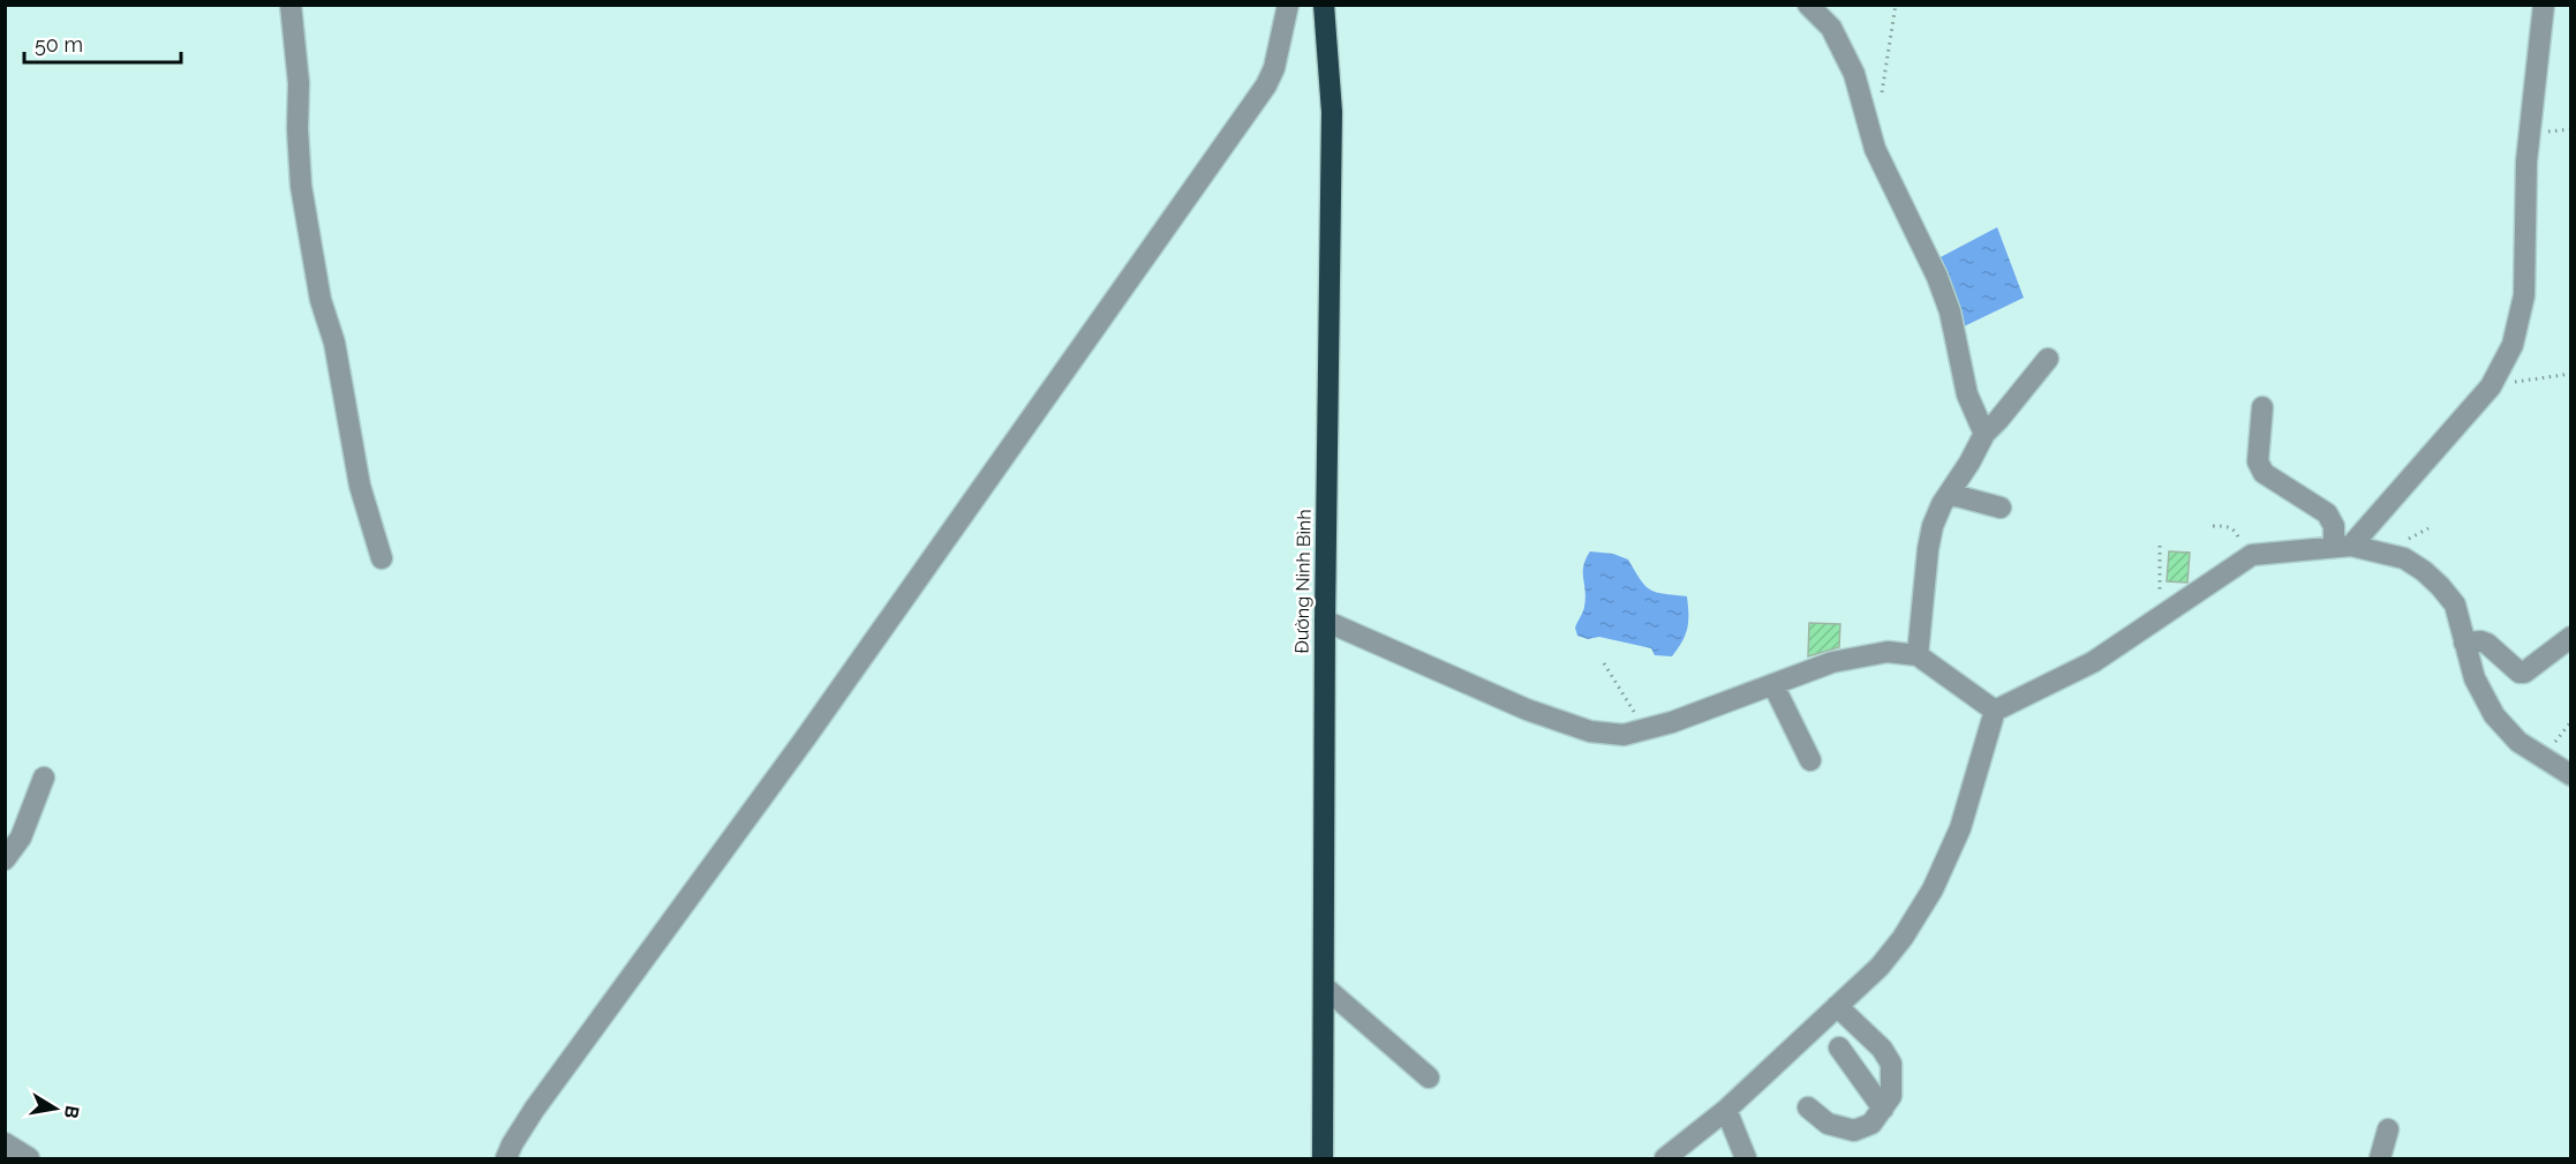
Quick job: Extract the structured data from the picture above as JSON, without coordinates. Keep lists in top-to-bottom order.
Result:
{
  "streets": {
    "highway": ["Đường Ninh Bình"]
  },
  "scale_bar": "50 m",
  "north": "right"
}
